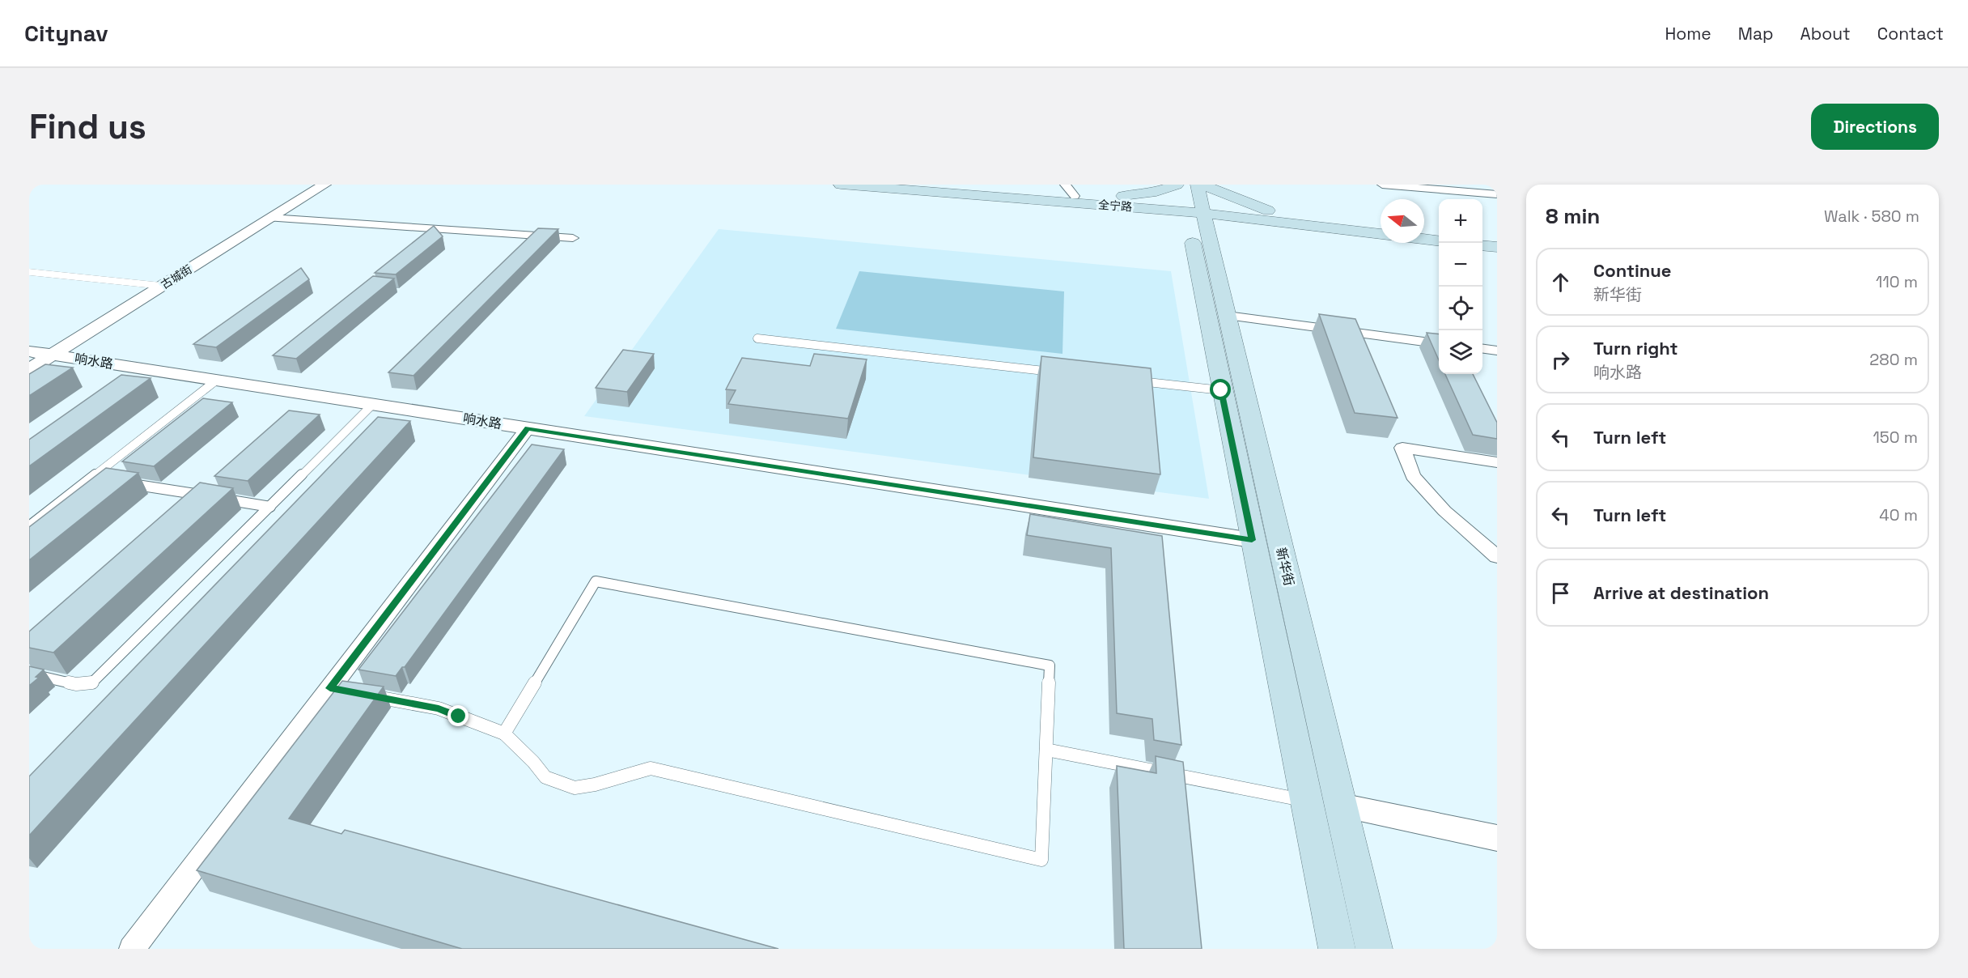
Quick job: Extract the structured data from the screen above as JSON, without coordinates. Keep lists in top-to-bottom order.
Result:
{
  "streets": {
    "main road": ["全宁路", "新华街"],
    "street": ["古城街", "响水路"]
  },
  "crossings": [
    ["全宁路", "新华街"],
    ["古城街", "响水路"],
    ["响水路", "新华街"]
  ],
  "north": "left",
  "page": {
    "header": "Citynav",
    "nav": [
      "Home",
      "Map",
      "About",
      "Contact"
    ],
    "buttons": "Directions",
    "title": "Find us",
    "heading": ["8 min", "Walk · 580 m"],
    "map_buttons": ["+", "−"],
    "list": [
      ["Continue", "新华街", "110 m"],
      ["Turn right", "响水路", "280 m"],
      ["Turn left", "150 m"],
      ["Turn left", "40 m"],
      "Arrive at destination"
    ]
  }
}
